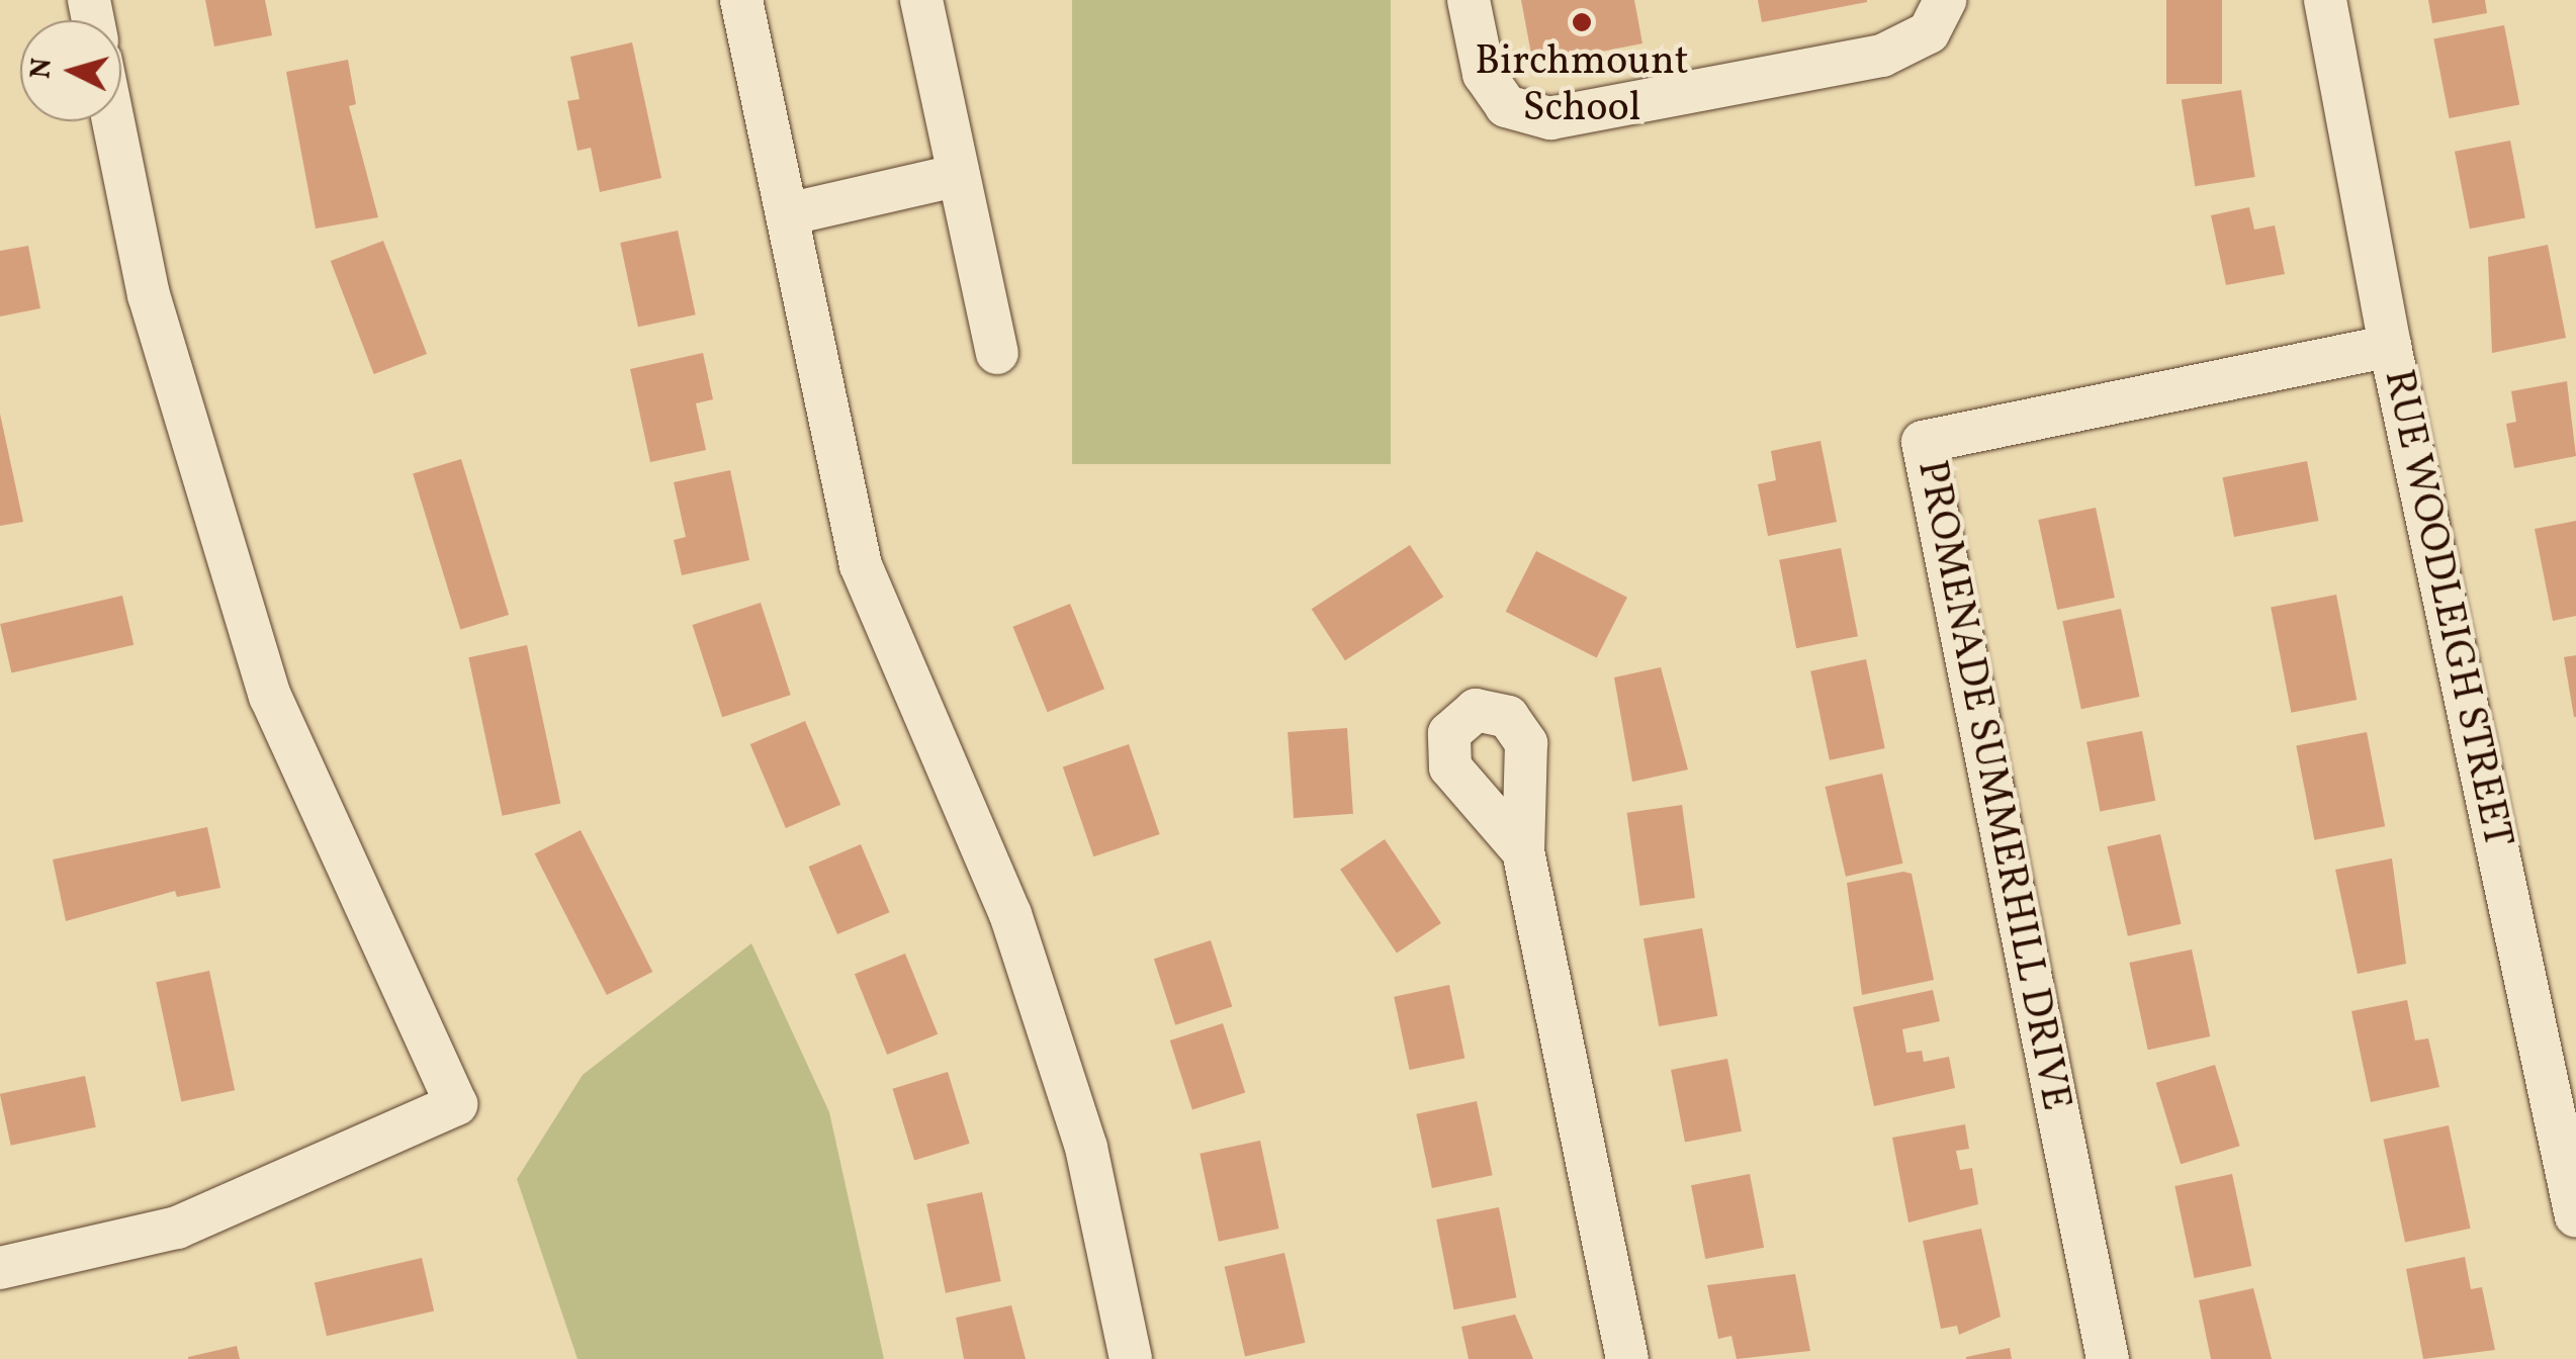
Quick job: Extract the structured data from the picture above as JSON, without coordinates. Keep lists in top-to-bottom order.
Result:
{
  "streets": {
    "street": ["RUE WOODLEIGH STREET", "PROMENADE SUMMERHILL DRIVE"]
  },
  "crossings": [
    ["RUE WOODLEIGH STREET", "PROMENADE SUMMERHILL DRIVE"]
  ],
  "places": ["Birchmount School"],
  "north": "left"
}
